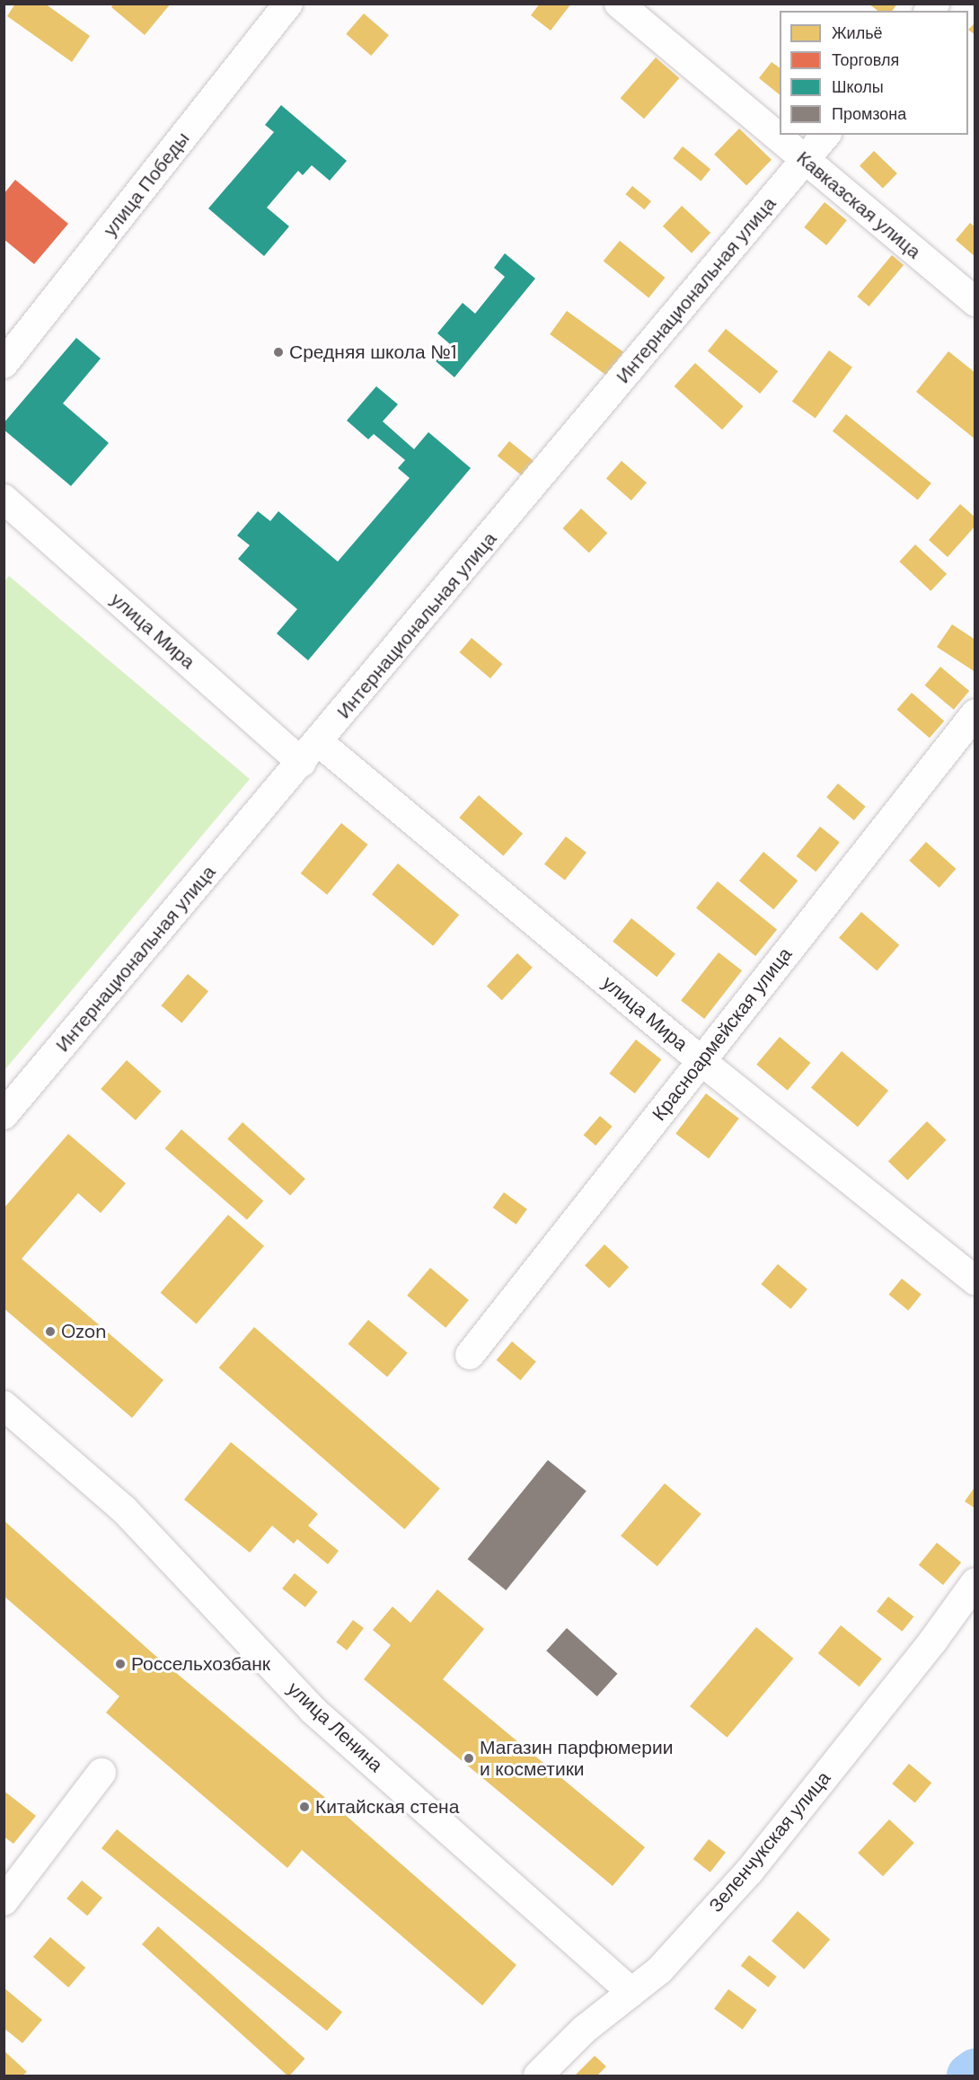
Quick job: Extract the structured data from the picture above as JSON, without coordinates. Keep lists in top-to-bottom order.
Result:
{
  "streets": {
    "street": [
      "улица Победы",
      "Кавказская улица",
      "Интернациональная улица",
      "улица Мира",
      "Красноармейская улица",
      "улица Ленина",
      "Зеленчукская улица"
    ]
  },
  "crossings": [
    ["Кавказская улица", "Интернациональная улица"],
    ["Интернациональная улица", "улица Мира"],
    ["улица Мира", "Красноармейская улица"],
    ["улица Ленина", "Зеленчукская улица"]
  ],
  "places": [
    "Средняя школа №1",
    "Ozon",
    "Россельхозбанк",
    "Магазин парфюмерии и косметики",
    "Китайская стена"
  ],
  "legend": [
    "Жильё",
    "Торговля",
    "Школы",
    "Промзона"
  ]
}
